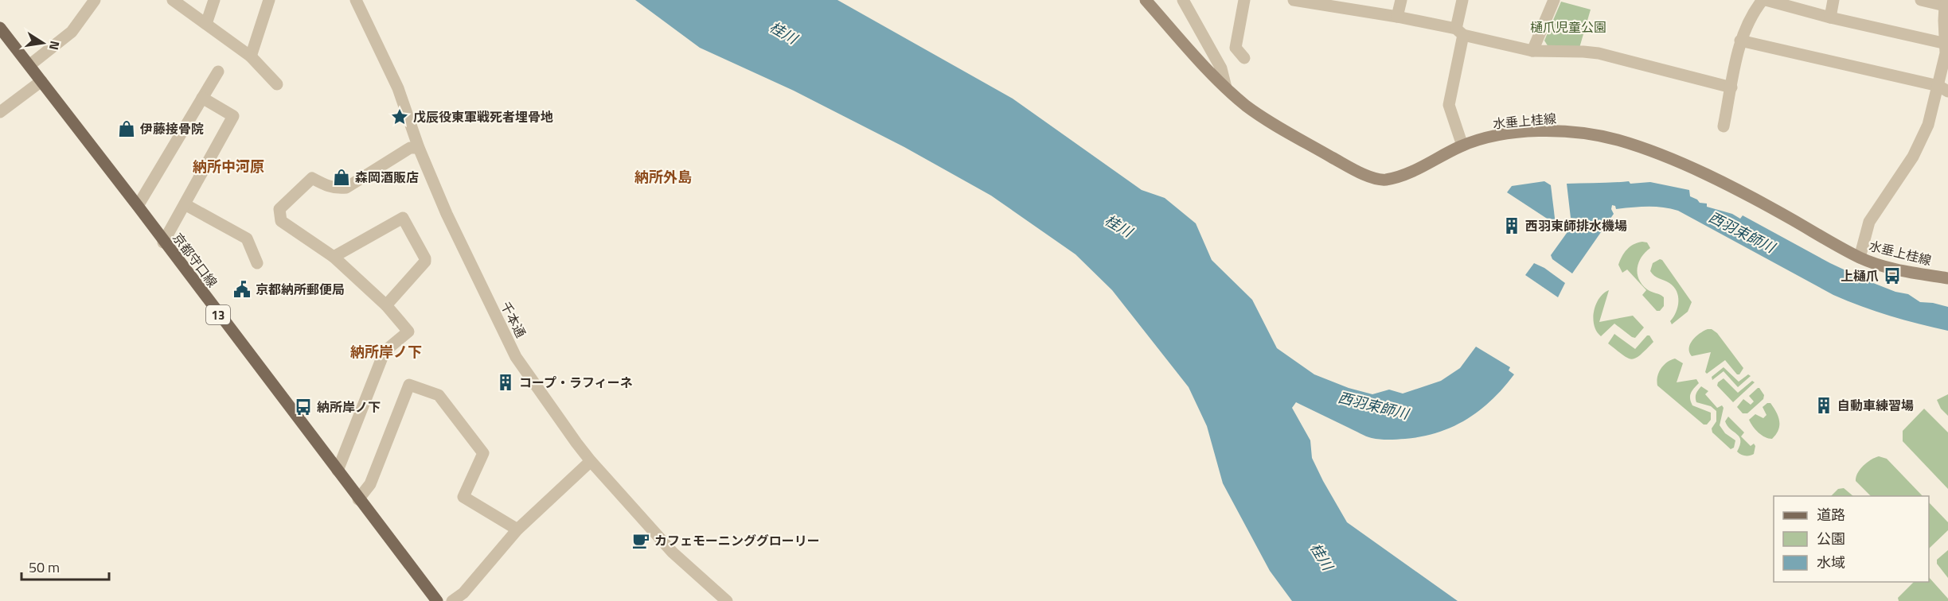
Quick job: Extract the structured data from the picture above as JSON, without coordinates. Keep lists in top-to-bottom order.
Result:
{
  "streets": {
    "main road": ["水垂上桂線", "京都守口線", "13"],
    "street": ["千本通"]
  },
  "districts": ["納所中河原", "納所外島", "納所岸ノ下"],
  "water": ["桂川", "西羽束師川"],
  "parks": ["樋爪児童公園"],
  "places": {
    "place": ["戊辰役東軍戦死者埋骨地"],
    "shop": ["伊藤接骨院", "森岡酒販店"],
    "building": ["西羽束師排水機場", "コープ・ラフィーネ", "自動車練習場"],
    "bus stop": ["上樋爪", "納所岸ノ下"],
    "public building": ["京都納所郵便局"],
    "cafe": ["カフェモーニンググローリー"]
  },
  "legend": ["道路", "公園", "水域"],
  "scale_bar": "50 m",
  "north": "right"
}
